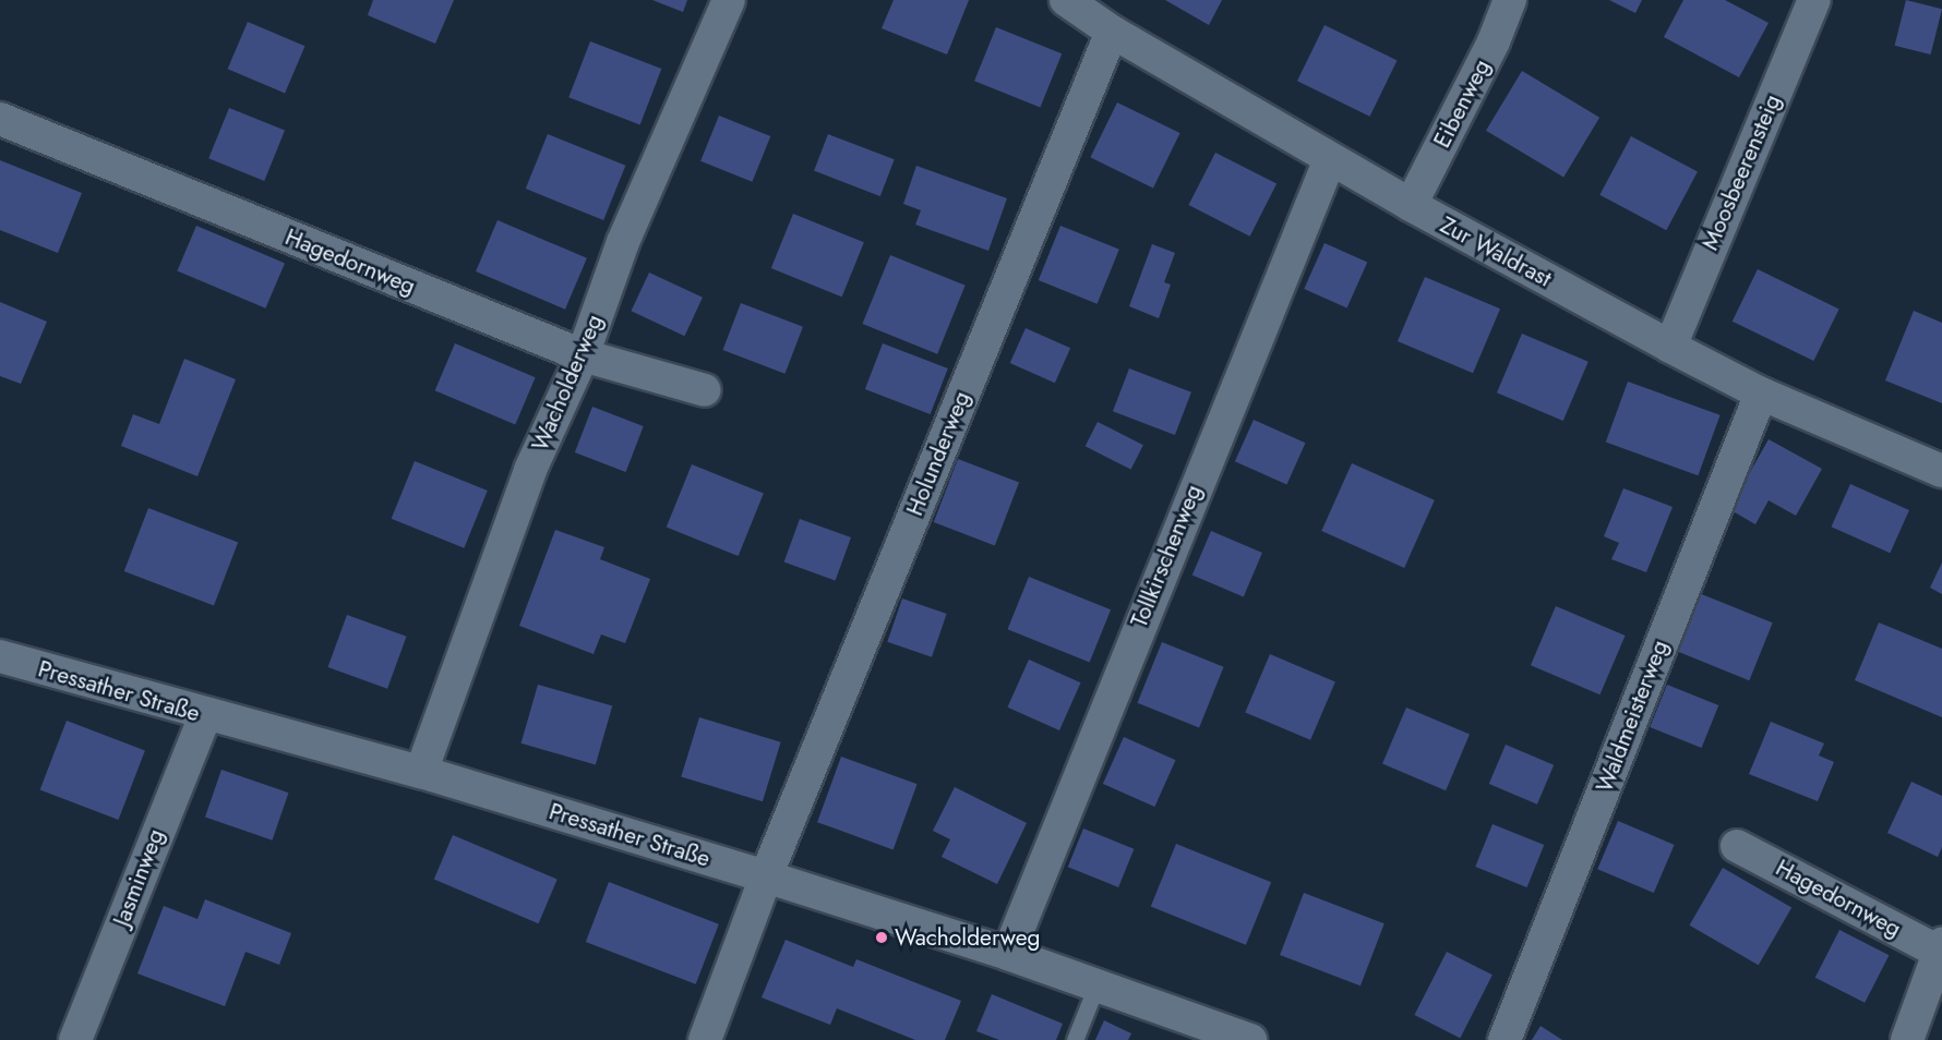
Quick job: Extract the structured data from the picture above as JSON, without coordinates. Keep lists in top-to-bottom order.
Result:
{
  "streets": {
    "street": [
      "Eibenweg",
      "Moosbeerensteig",
      "Zur Waldrast",
      "Hagedornweg",
      "Wacholderweg",
      "Holunderweg",
      "Tollkirschenweg",
      "Pressather Straße",
      "Waldmeisterweg",
      "Jasminweg"
    ]
  },
  "crossings": [
    ["Eibenweg", "Zur Waldrast"],
    ["Moosbeerensteig", "Zur Waldrast"],
    ["Zur Waldrast", "Holunderweg"],
    ["Zur Waldrast", "Tollkirschenweg"],
    ["Zur Waldrast", "Waldmeisterweg"],
    ["Hagedornweg", "Wacholderweg"],
    ["Wacholderweg", "Pressather Straße"],
    ["Holunderweg", "Pressather Straße"],
    ["Tollkirschenweg", "Pressather Straße"],
    ["Pressather Straße", "Jasminweg"]
  ],
  "places": ["Wacholderweg"]
}
